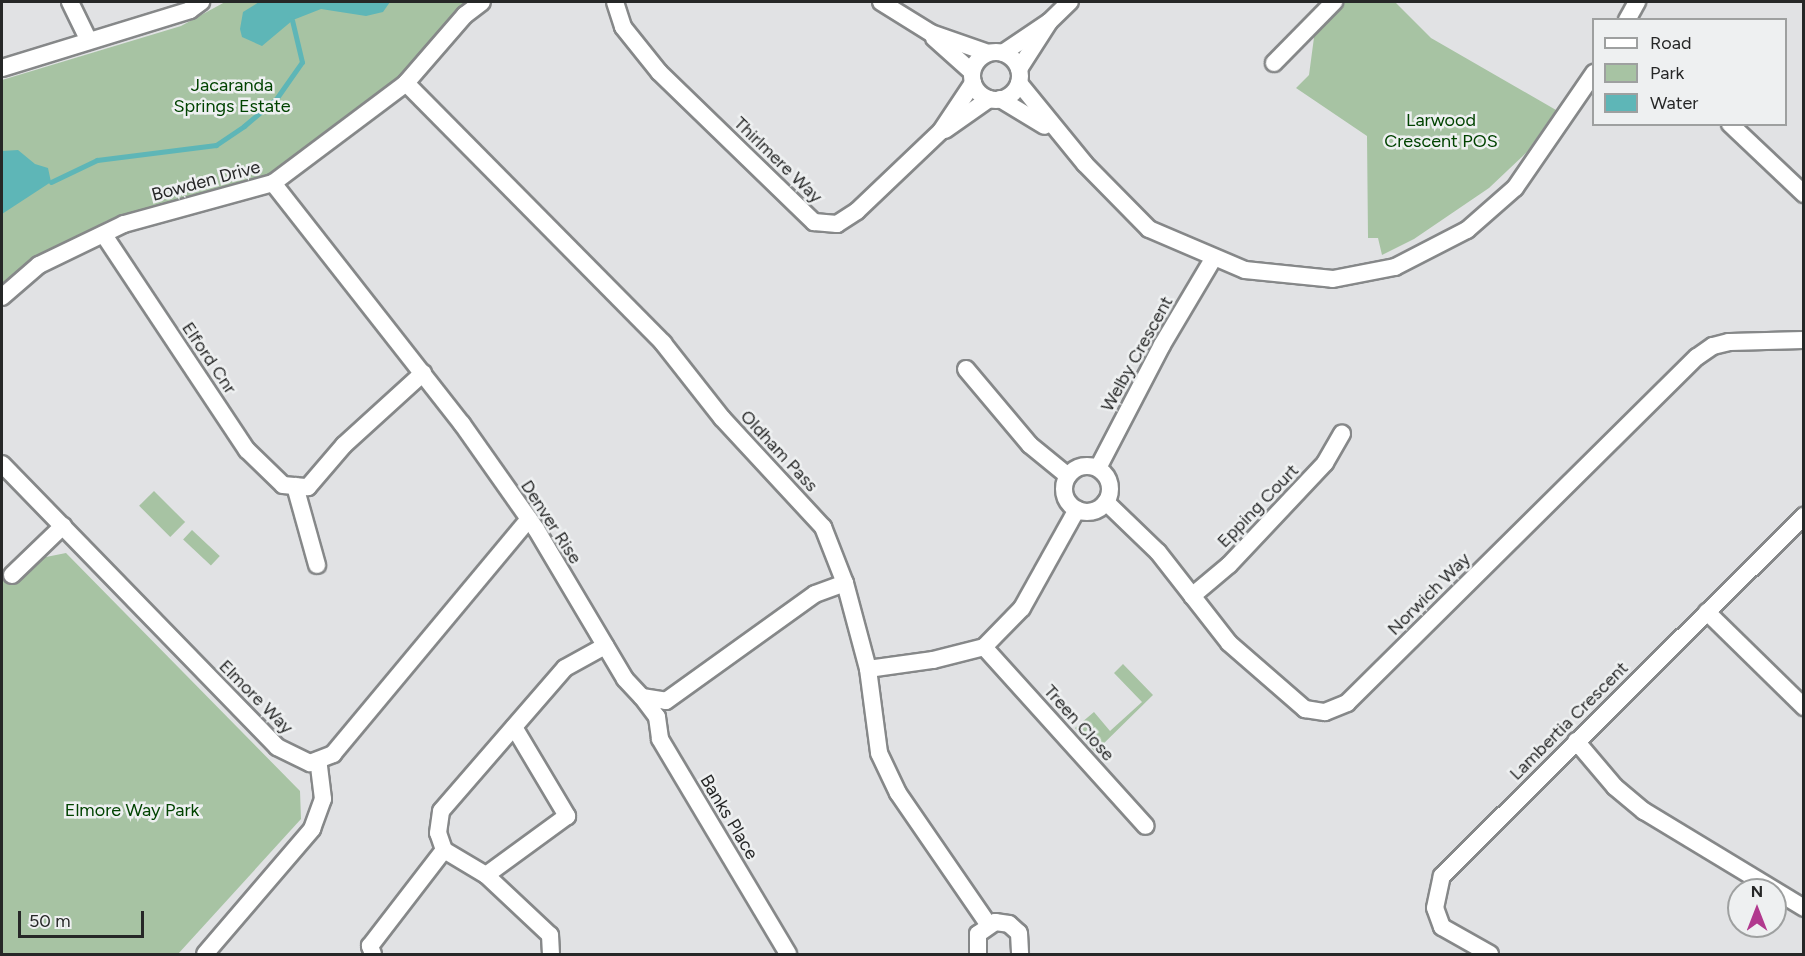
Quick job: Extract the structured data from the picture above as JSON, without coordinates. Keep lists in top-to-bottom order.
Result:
{
  "streets": {
    "street": [
      "Thirlmere Way",
      "Bowden Drive",
      "Welby Crescent",
      "Elford Cnr",
      "Oldham Pass",
      "Epping Court",
      "Denver Rise",
      "Norwich Way",
      "Elmore Way",
      "Lambertia Crescent",
      "Treen Close",
      "Banks Place"
    ]
  },
  "crossings": [
    ["Bowden Drive", "Elford Cnr"],
    ["Bowden Drive", "Oldham Pass"],
    ["Bowden Drive", "Denver Rise"],
    ["Welby Crescent", "Norwich Way"],
    ["Epping Court", "Norwich Way"],
    ["Denver Rise", "Banks Place"]
  ],
  "parks": ["Jacaranda Springs Estate", "Larwood Crescent POS", "Elmore Way Park"],
  "legend": ["Road", "Park", "Water"],
  "scale_bar": "50 m",
  "north": "top"
}
